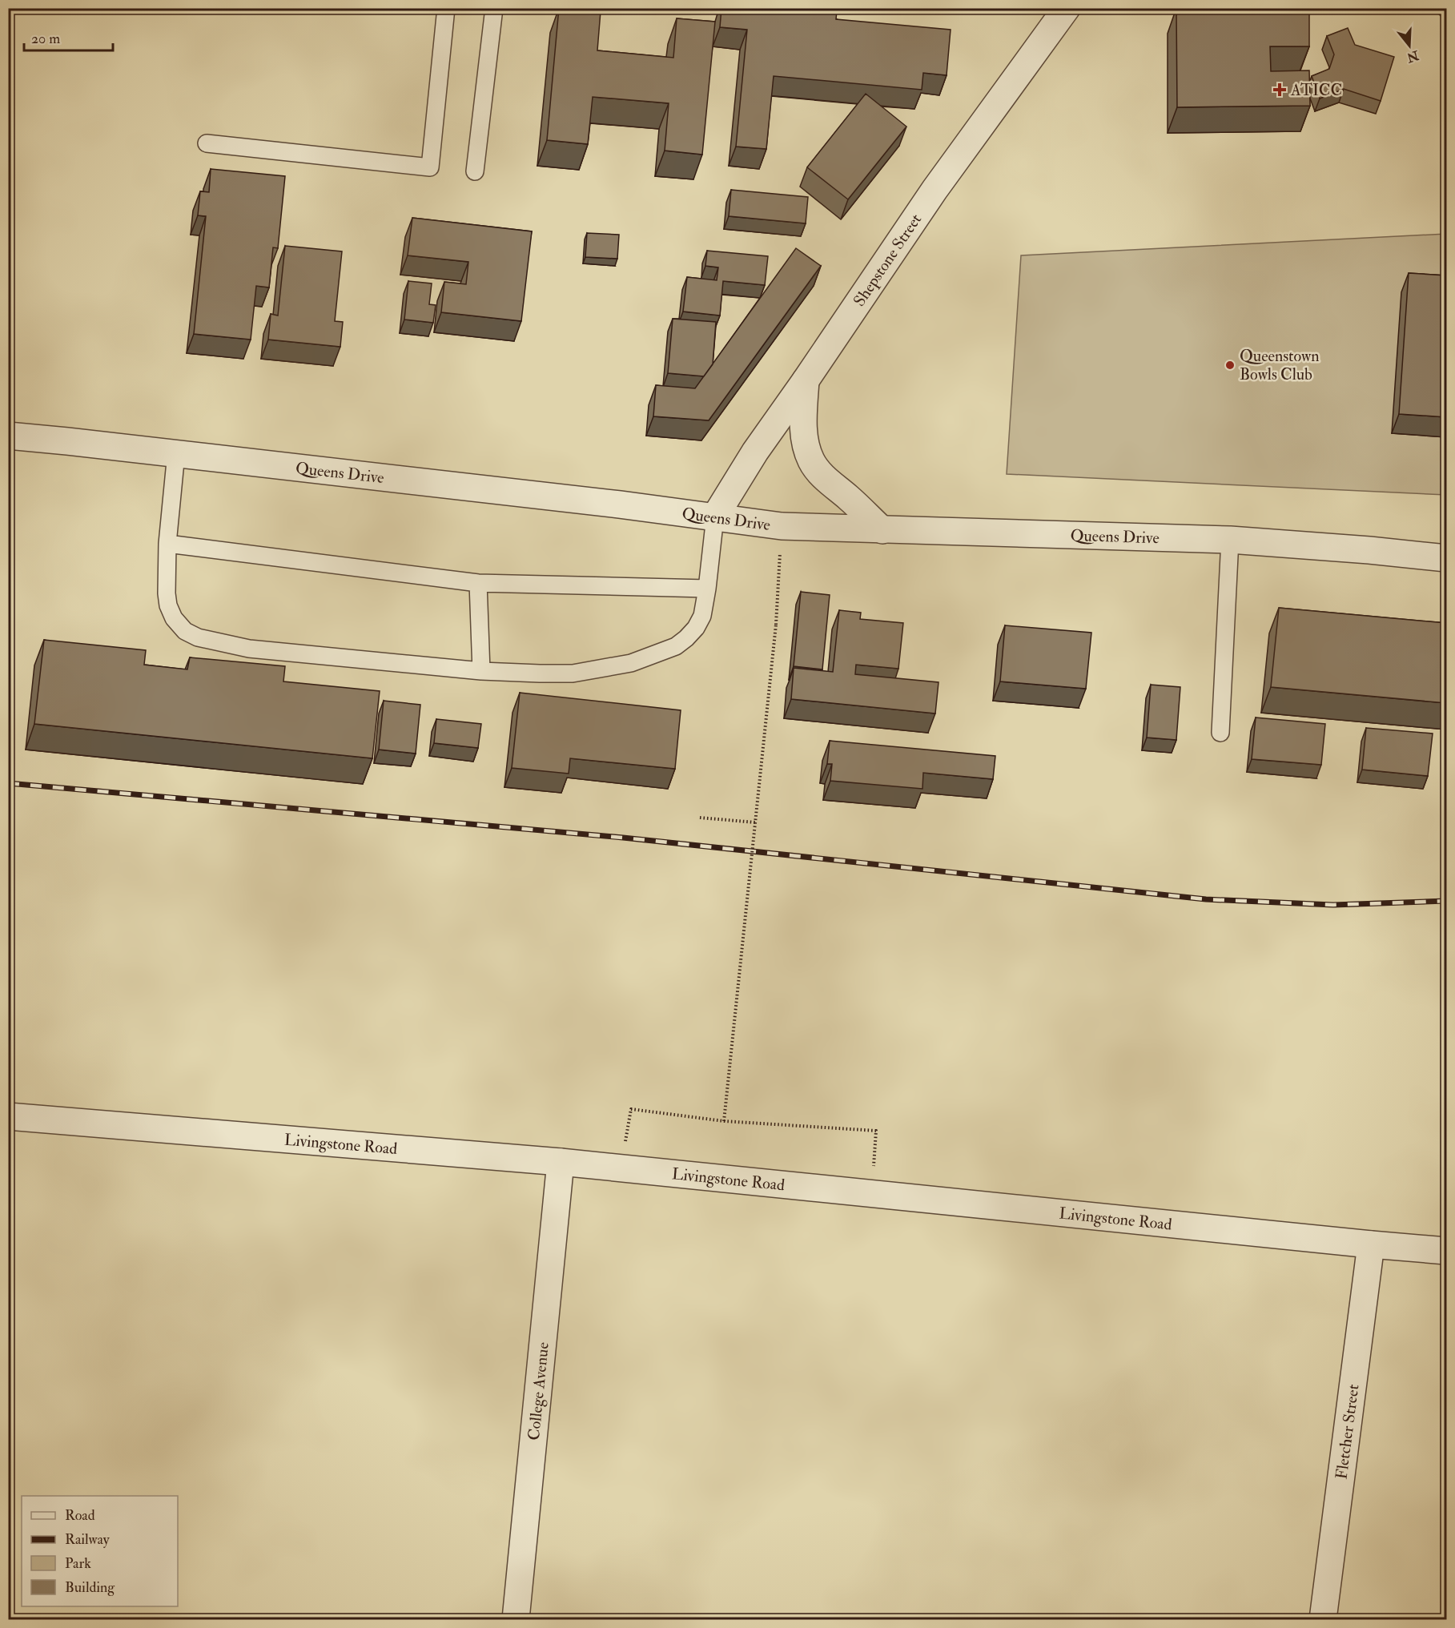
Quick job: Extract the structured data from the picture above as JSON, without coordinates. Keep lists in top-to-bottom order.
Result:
{
  "streets": {
    "street": [
      "Shepstone Street",
      "Queens Drive",
      "Livingstone Road",
      "College Avenue",
      "Fletcher Street"
    ]
  },
  "crossings": [
    ["Shepstone Street", "Queens Drive"],
    ["Livingstone Road", "College Avenue"],
    ["Livingstone Road", "Fletcher Street"]
  ],
  "places": {
    "health": ["ATICC"],
    "other": ["Queenstown Bowls Club"]
  },
  "legend": [
    "Road",
    "Railway",
    "Park",
    "Building"
  ],
  "scale_bar": "20 m",
  "north": "bottom"
}
